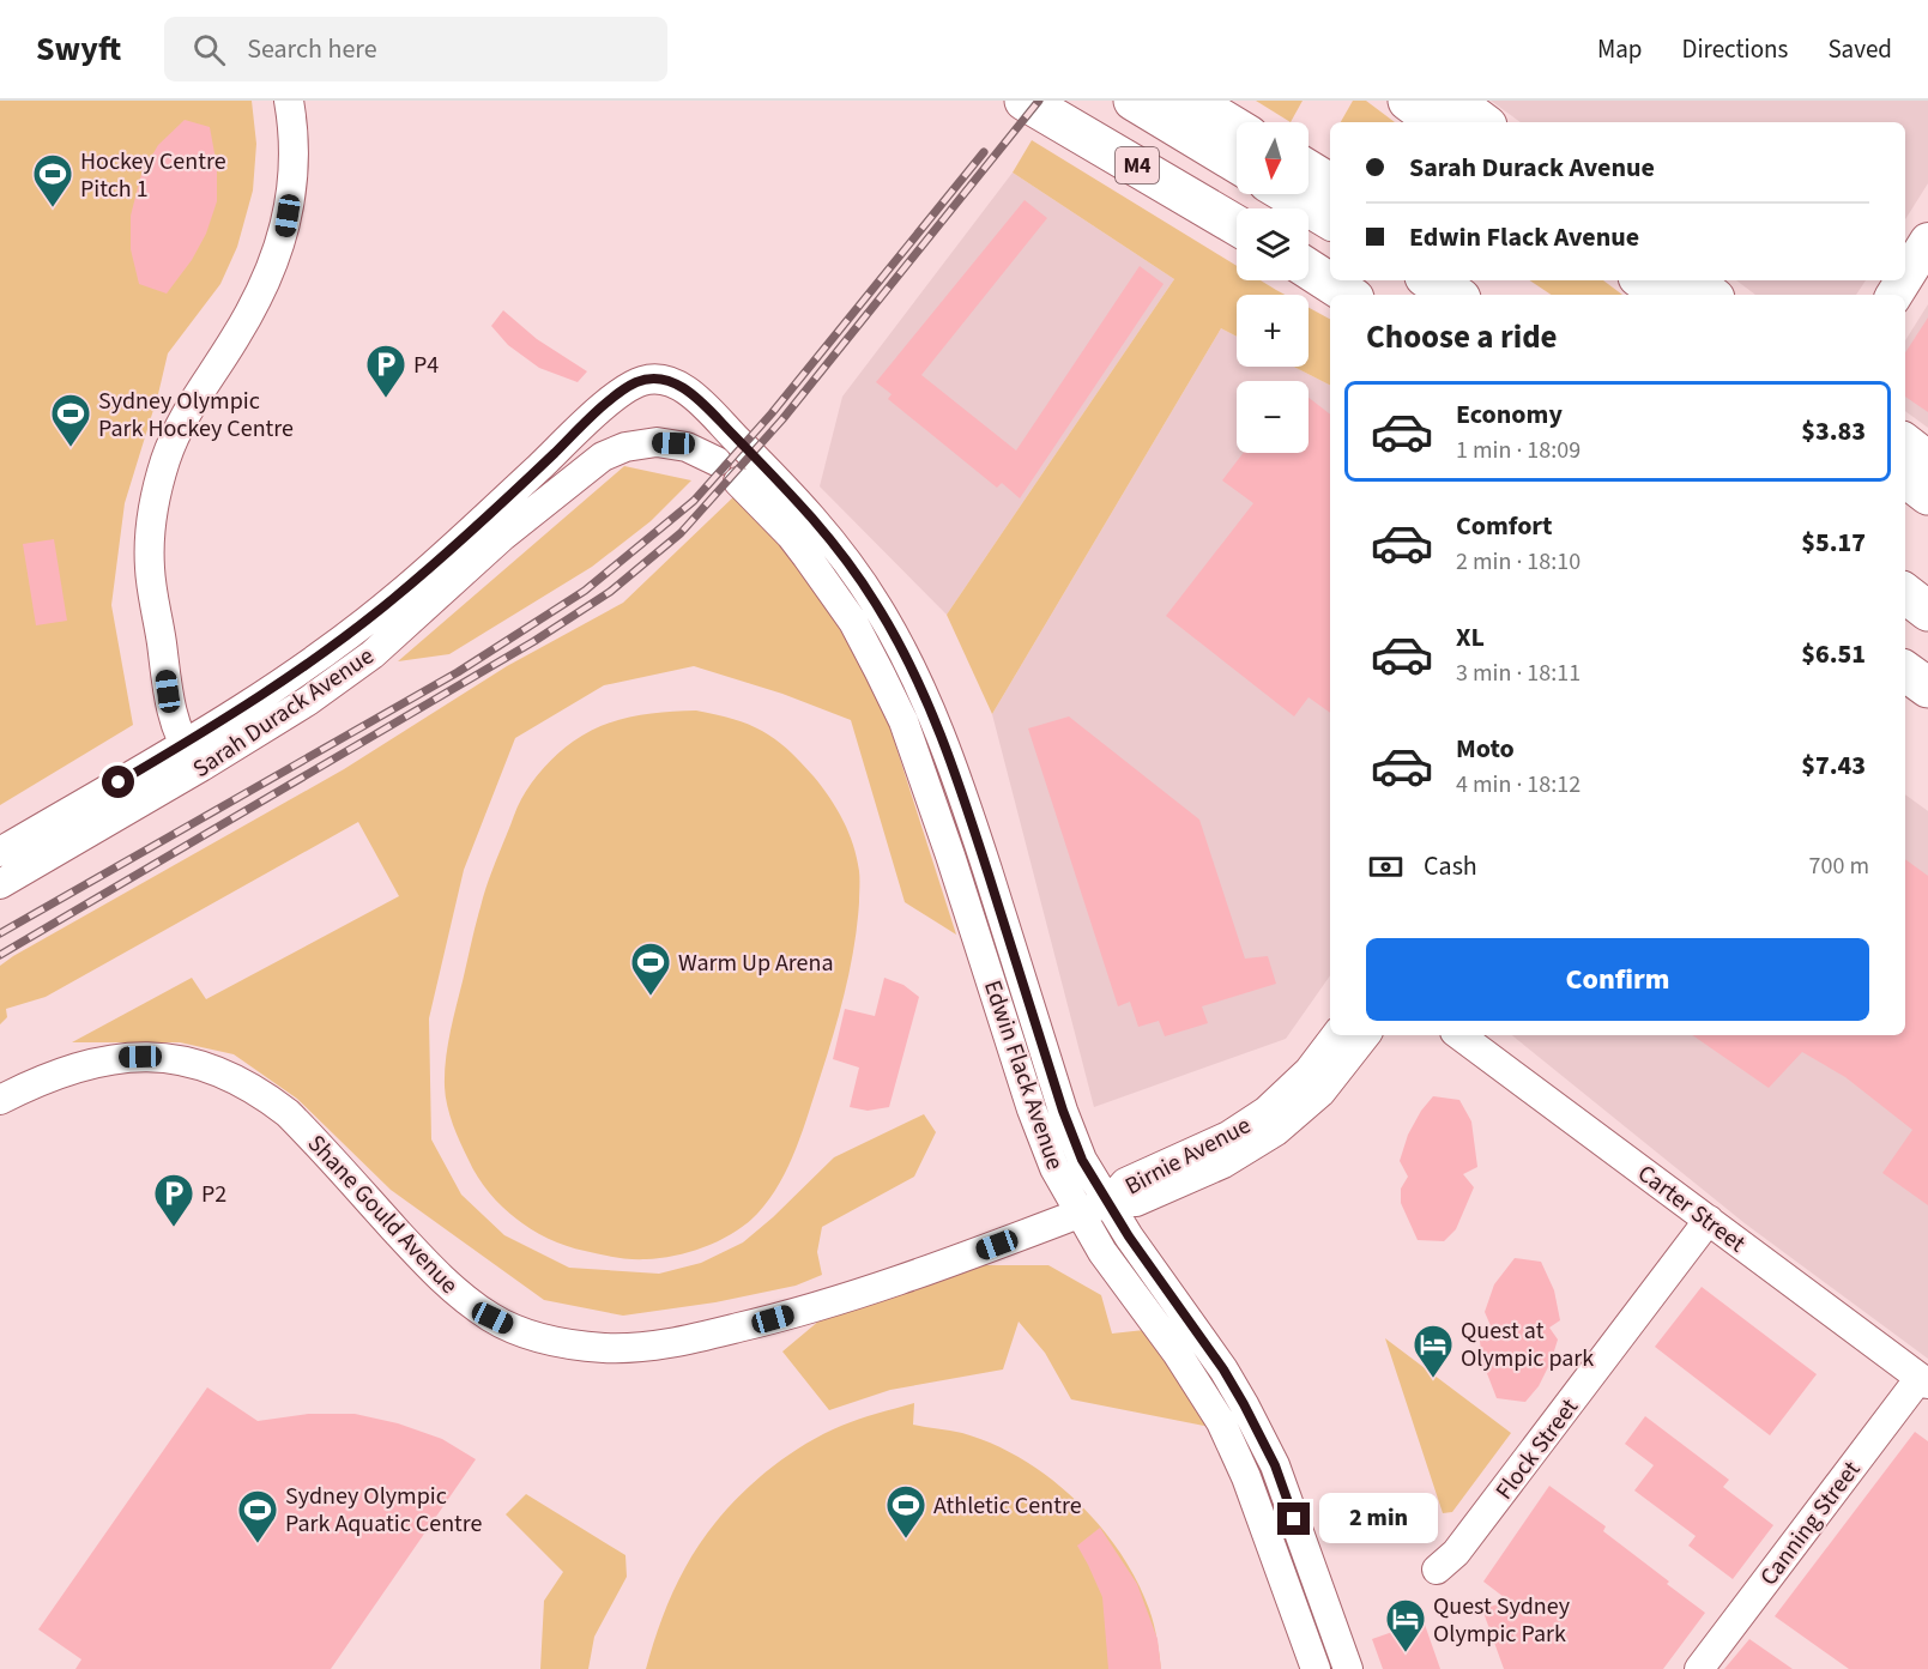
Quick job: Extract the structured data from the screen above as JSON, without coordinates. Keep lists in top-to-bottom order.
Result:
{
  "streets": {
    "highway": ["M4"],
    "street": [
      "Sarah Durack Avenue",
      "Edwin Flack Avenue",
      "Birnie Avenue",
      "Carter Street",
      "Shane Gould Avenue",
      "Flock Street",
      "Canning Street"
    ]
  },
  "crossings": [
    ["Sarah Durack Avenue", "Edwin Flack Avenue"],
    ["Edwin Flack Avenue", "Birnie Avenue"],
    ["Edwin Flack Avenue", "Shane Gould Avenue"],
    ["Birnie Avenue", "Shane Gould Avenue"],
    ["Carter Street", "Flock Street"],
    ["Carter Street", "Canning Street"]
  ],
  "places": {
    "sports": [
      "Hockey Centre Pitch 1",
      "Sydney Olympic Park Hockey Centre",
      "Warm Up Arena",
      "Athletic Centre",
      "Sydney Olympic Park Aquatic Centre"
    ],
    "parking": ["P4", "P2"],
    "hotel": ["Quest at Olympic park", "Quest Sydney Olympic Park"]
  },
  "north": "bottom",
  "page": {
    "header": "Swyft",
    "search": "Search here",
    "nav": ["Map", "Directions", "Saved"],
    "map_buttons": ["+", "−"],
    "banner": ["Sarah Durack Avenue", "Edwin Flack Avenue"],
    "heading": "Choose a ride",
    "list": [
      {
        "name": "Economy",
        "note": "1 min · 18:09",
        "value": "$3.83"
      },
      {
        "name": "Comfort",
        "note": "2 min · 18:10",
        "value": "$5.17"
      },
      {
        "name": "XL",
        "note": "3 min · 18:11",
        "value": "$6.51"
      },
      {
        "name": "Moto",
        "note": "4 min · 18:12",
        "value": "$7.43"
      }
    ],
    "pay": ["Cash", "700 m"],
    "buttons": "Confirm",
    "bubble": "2 min"
  }
}
